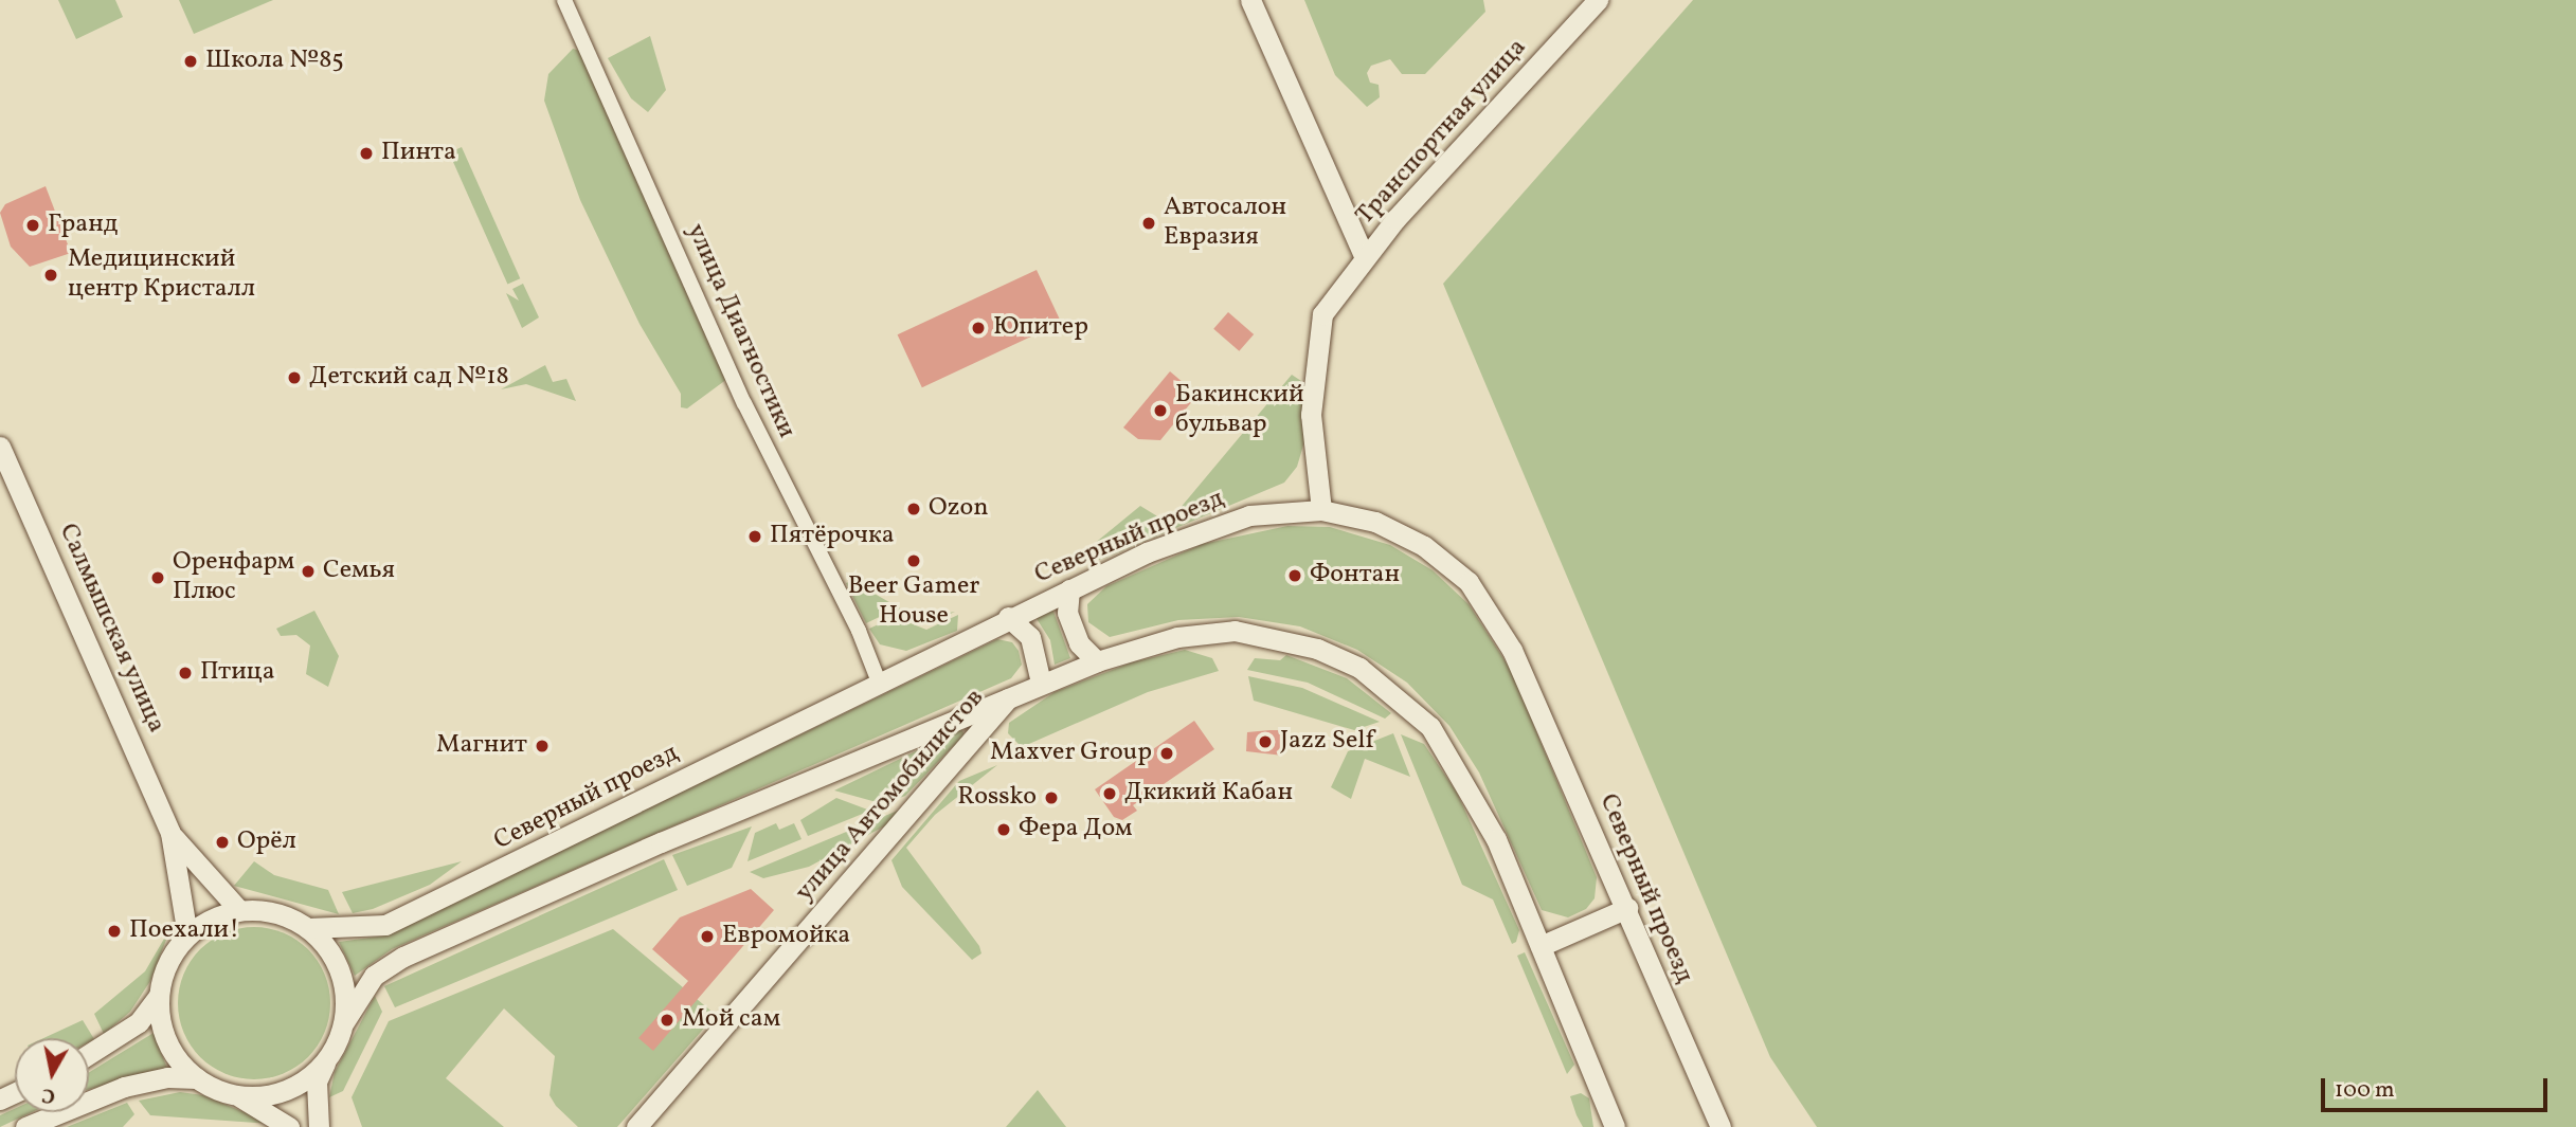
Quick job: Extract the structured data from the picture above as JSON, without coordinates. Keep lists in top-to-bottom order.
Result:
{
  "streets": {
    "main road": [
      "Транспортная улица",
      "Северный проезд",
      "Салмышская улица",
      "улица Автомобилистов"
    ],
    "street": ["улица Диагностики"]
  },
  "crossings": [
    ["улица Диагностики", "Северный проезд"]
  ],
  "places": [
    "Школа №85",
    "Пинта",
    "Автосалон Евразия",
    "Гранд",
    "Медицинский центр Кристалл",
    "Юпитер",
    "Детский сад №18",
    "Бакинский бульвар",
    "Ozon",
    "Пятёрочка",
    "Beer Gamer House",
    "Семья",
    "Фонтан",
    "Оренфарм Плюс",
    "Птица",
    "Jazz Self",
    "Магнит",
    "Maxver Group",
    "Дкикий Кабан",
    "Rossko",
    "Фера Дом",
    "Орёл",
    "Поехали!",
    "Евромойка",
    "Мой сам"
  ],
  "scale_bar": "100 m",
  "north": "bottom"
}
